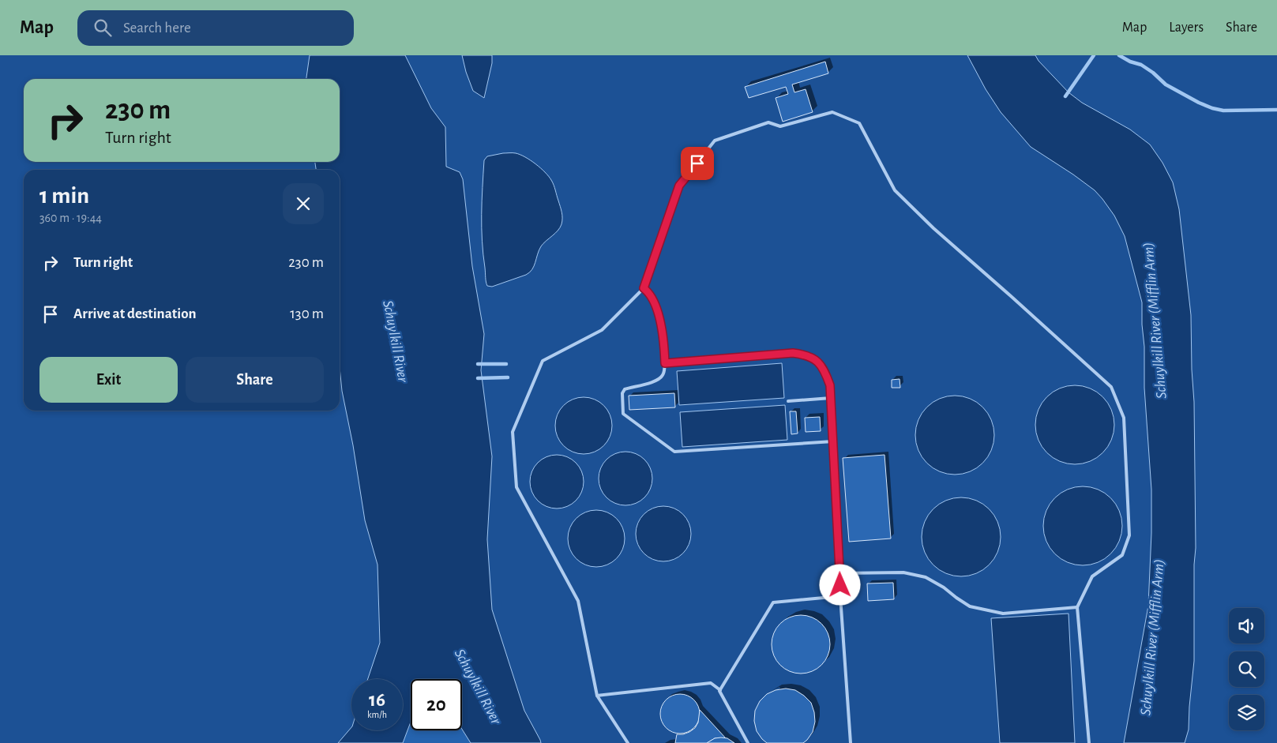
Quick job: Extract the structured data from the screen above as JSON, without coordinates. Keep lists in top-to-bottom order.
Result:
{
  "water": ["Schuylkill River (Mifflin Arm)", "Schuylkill River"],
  "page": {
    "header": "Map",
    "search": "Search here",
    "nav": ["Map", "Layers", "Share"],
    "turn": ["230 m", "Turn right"],
    "heading": ["1 min", "360 m · 19:44"],
    "list": [
      {
        "name": "Turn right",
        "value": "230 m"
      },
      {
        "name": "Arrive at destination",
        "value": "130 m"
      }
    ],
    "buttons": ["Exit", "Share"],
    "speed": "16 km/h",
    "limit": "20"
  }
}
